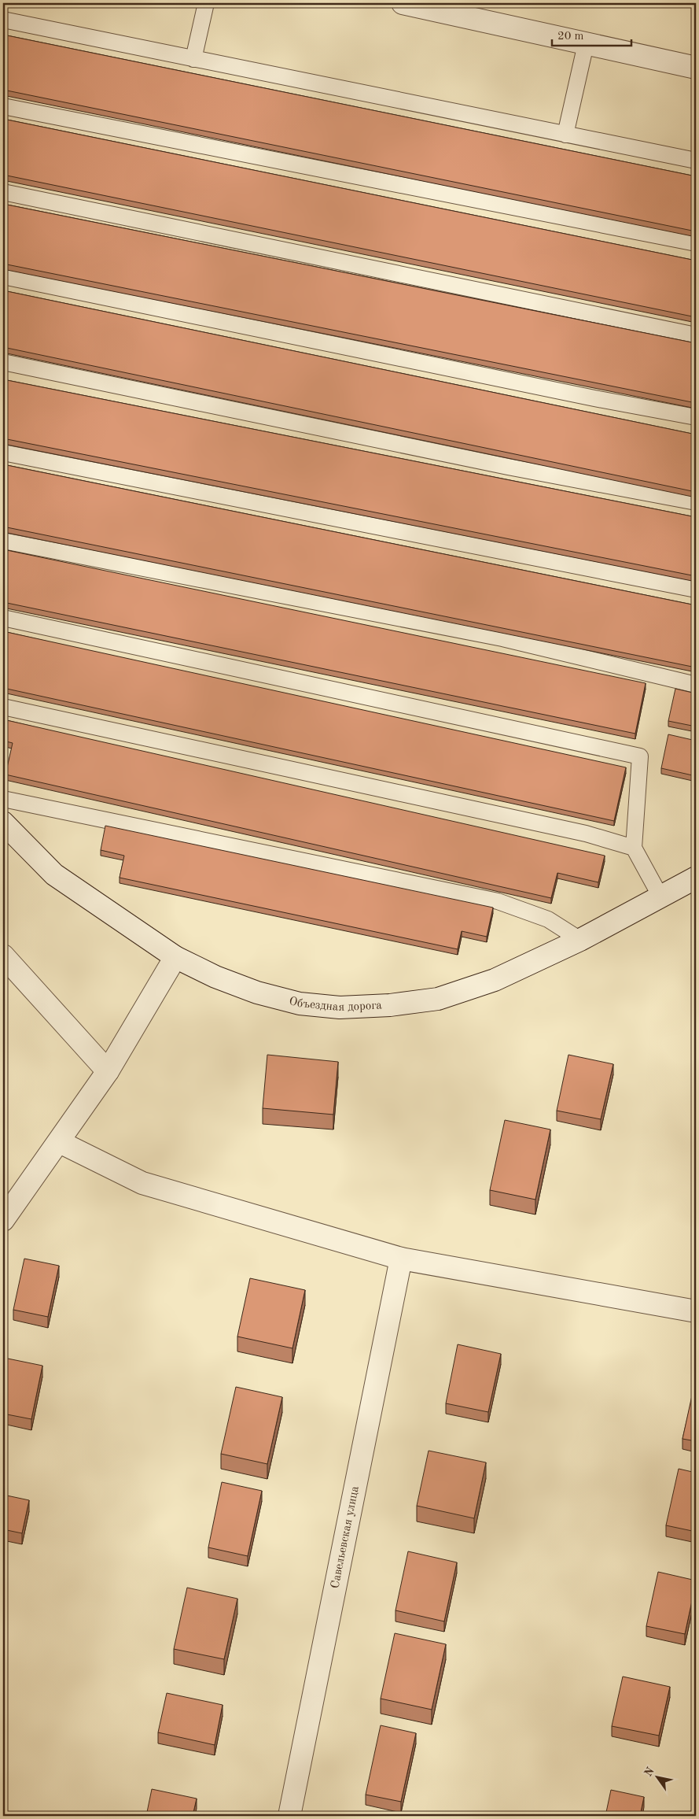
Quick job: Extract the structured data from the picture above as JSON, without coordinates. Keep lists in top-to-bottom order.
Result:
{
  "streets": {
    "street": ["Объездная дорога", "Савельевская улица"]
  },
  "scale_bar": "20 m",
  "north": "top left"
}
